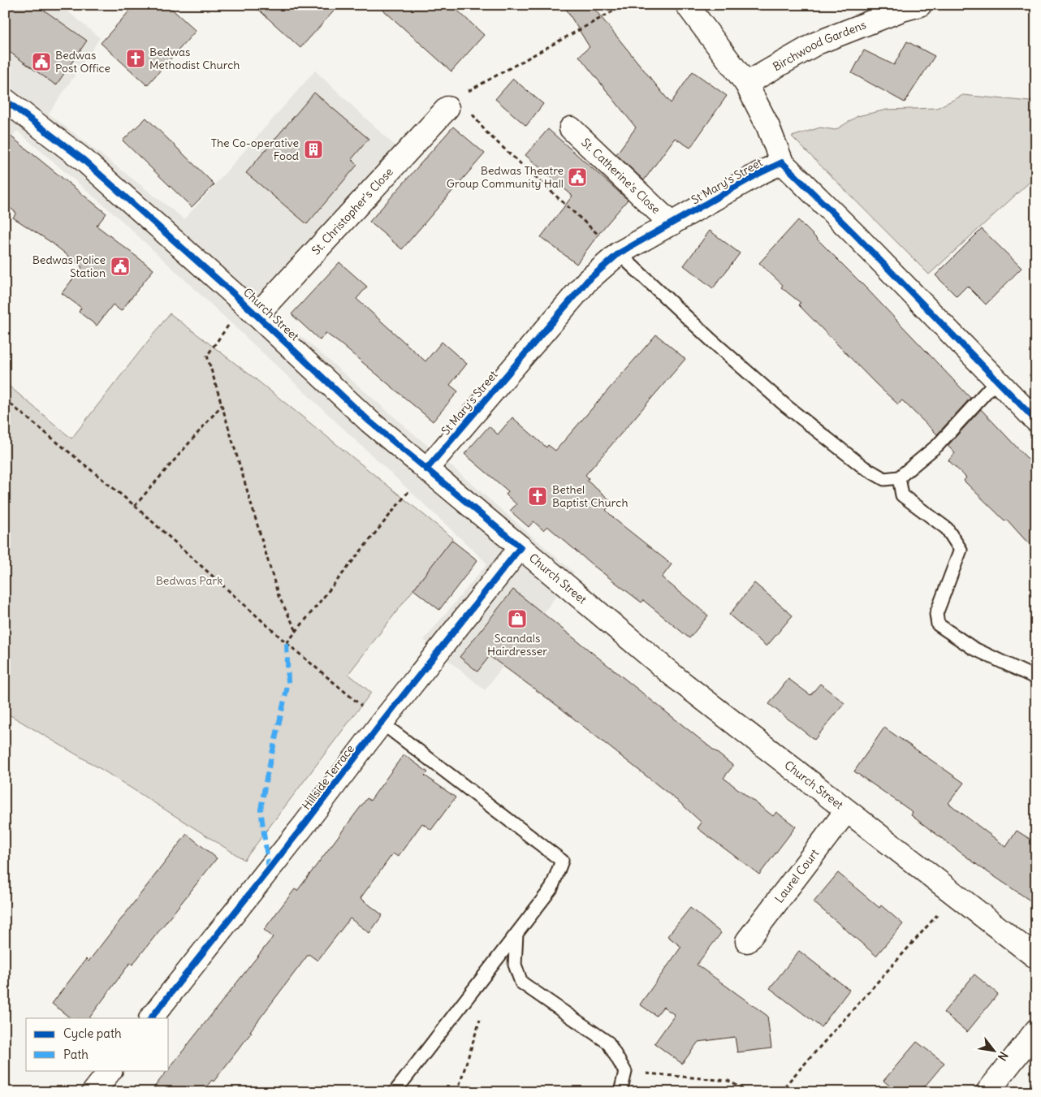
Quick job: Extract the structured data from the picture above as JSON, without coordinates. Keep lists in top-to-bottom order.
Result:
{
  "streets": {
    "street": [
      "Birchwood Gardens",
      "St. Catherine's Close",
      "St Mary's Street",
      "St. Christopher's Close",
      "Church Street",
      "Hillside Terrace",
      "Laurel Court"
    ]
  },
  "crossings": [
    ["St. Catherine's Close", "St Mary's Street"],
    ["St Mary's Street", "Church Street"],
    ["St. Christopher's Close", "Church Street"],
    ["Church Street", "Hillside Terrace"],
    ["Church Street", "Laurel Court"]
  ],
  "parks": ["Bedwas Park"],
  "places": {
    "church": ["Bedwas Methodist Church", "Bethel Baptist Church"],
    "public building": ["Bedwas Post Office", "Bedwas Theatre Group Community Hall", "Bedwas Police Station"],
    "building": ["The Co-operative Food"],
    "shop": ["Scandals Hairdresser"]
  },
  "legend": ["Cycle path", "Path"],
  "north": "bottom right"
}
